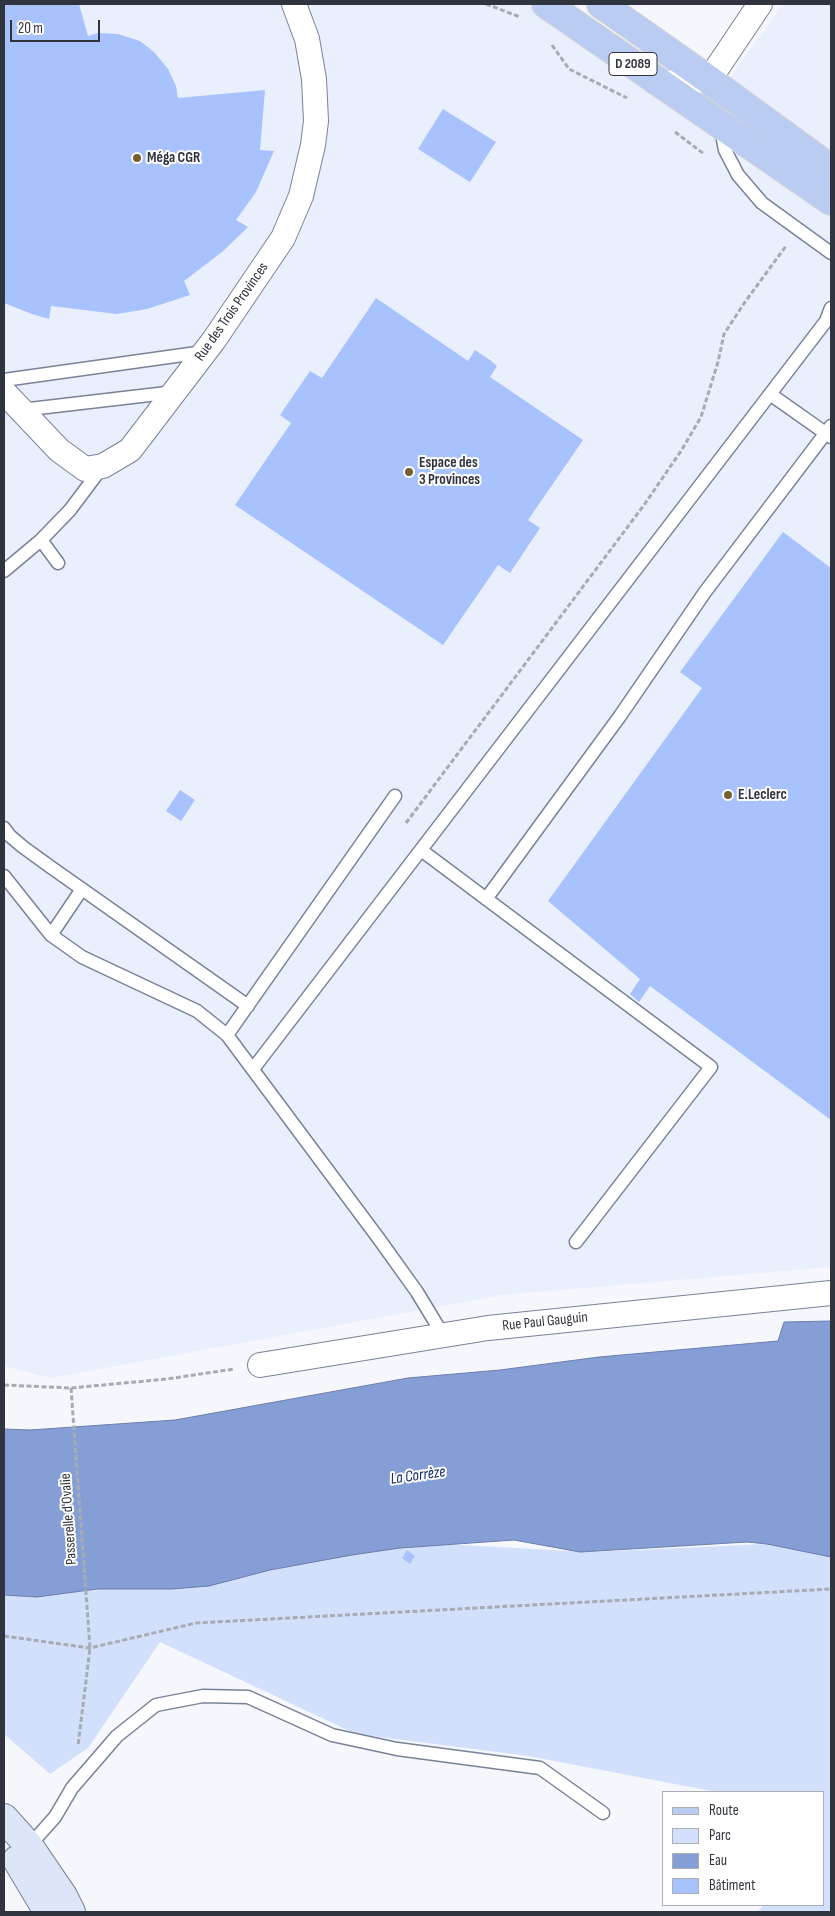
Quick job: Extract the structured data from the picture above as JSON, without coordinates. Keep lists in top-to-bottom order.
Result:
{
  "streets": {
    "main road": ["D 2089"],
    "street": ["Rue des Trois Provinces", "Rue Paul Gauguin"],
    "path": ["Passerelle d'Ovalie"]
  },
  "water": ["La Corrèze"],
  "places": ["Méga CGR", "Espace des 3 Provinces", "E.Leclerc"],
  "legend": [
    "Route",
    "Parc",
    "Eau",
    "Bâtiment"
  ],
  "scale_bar": "20 m"
}
